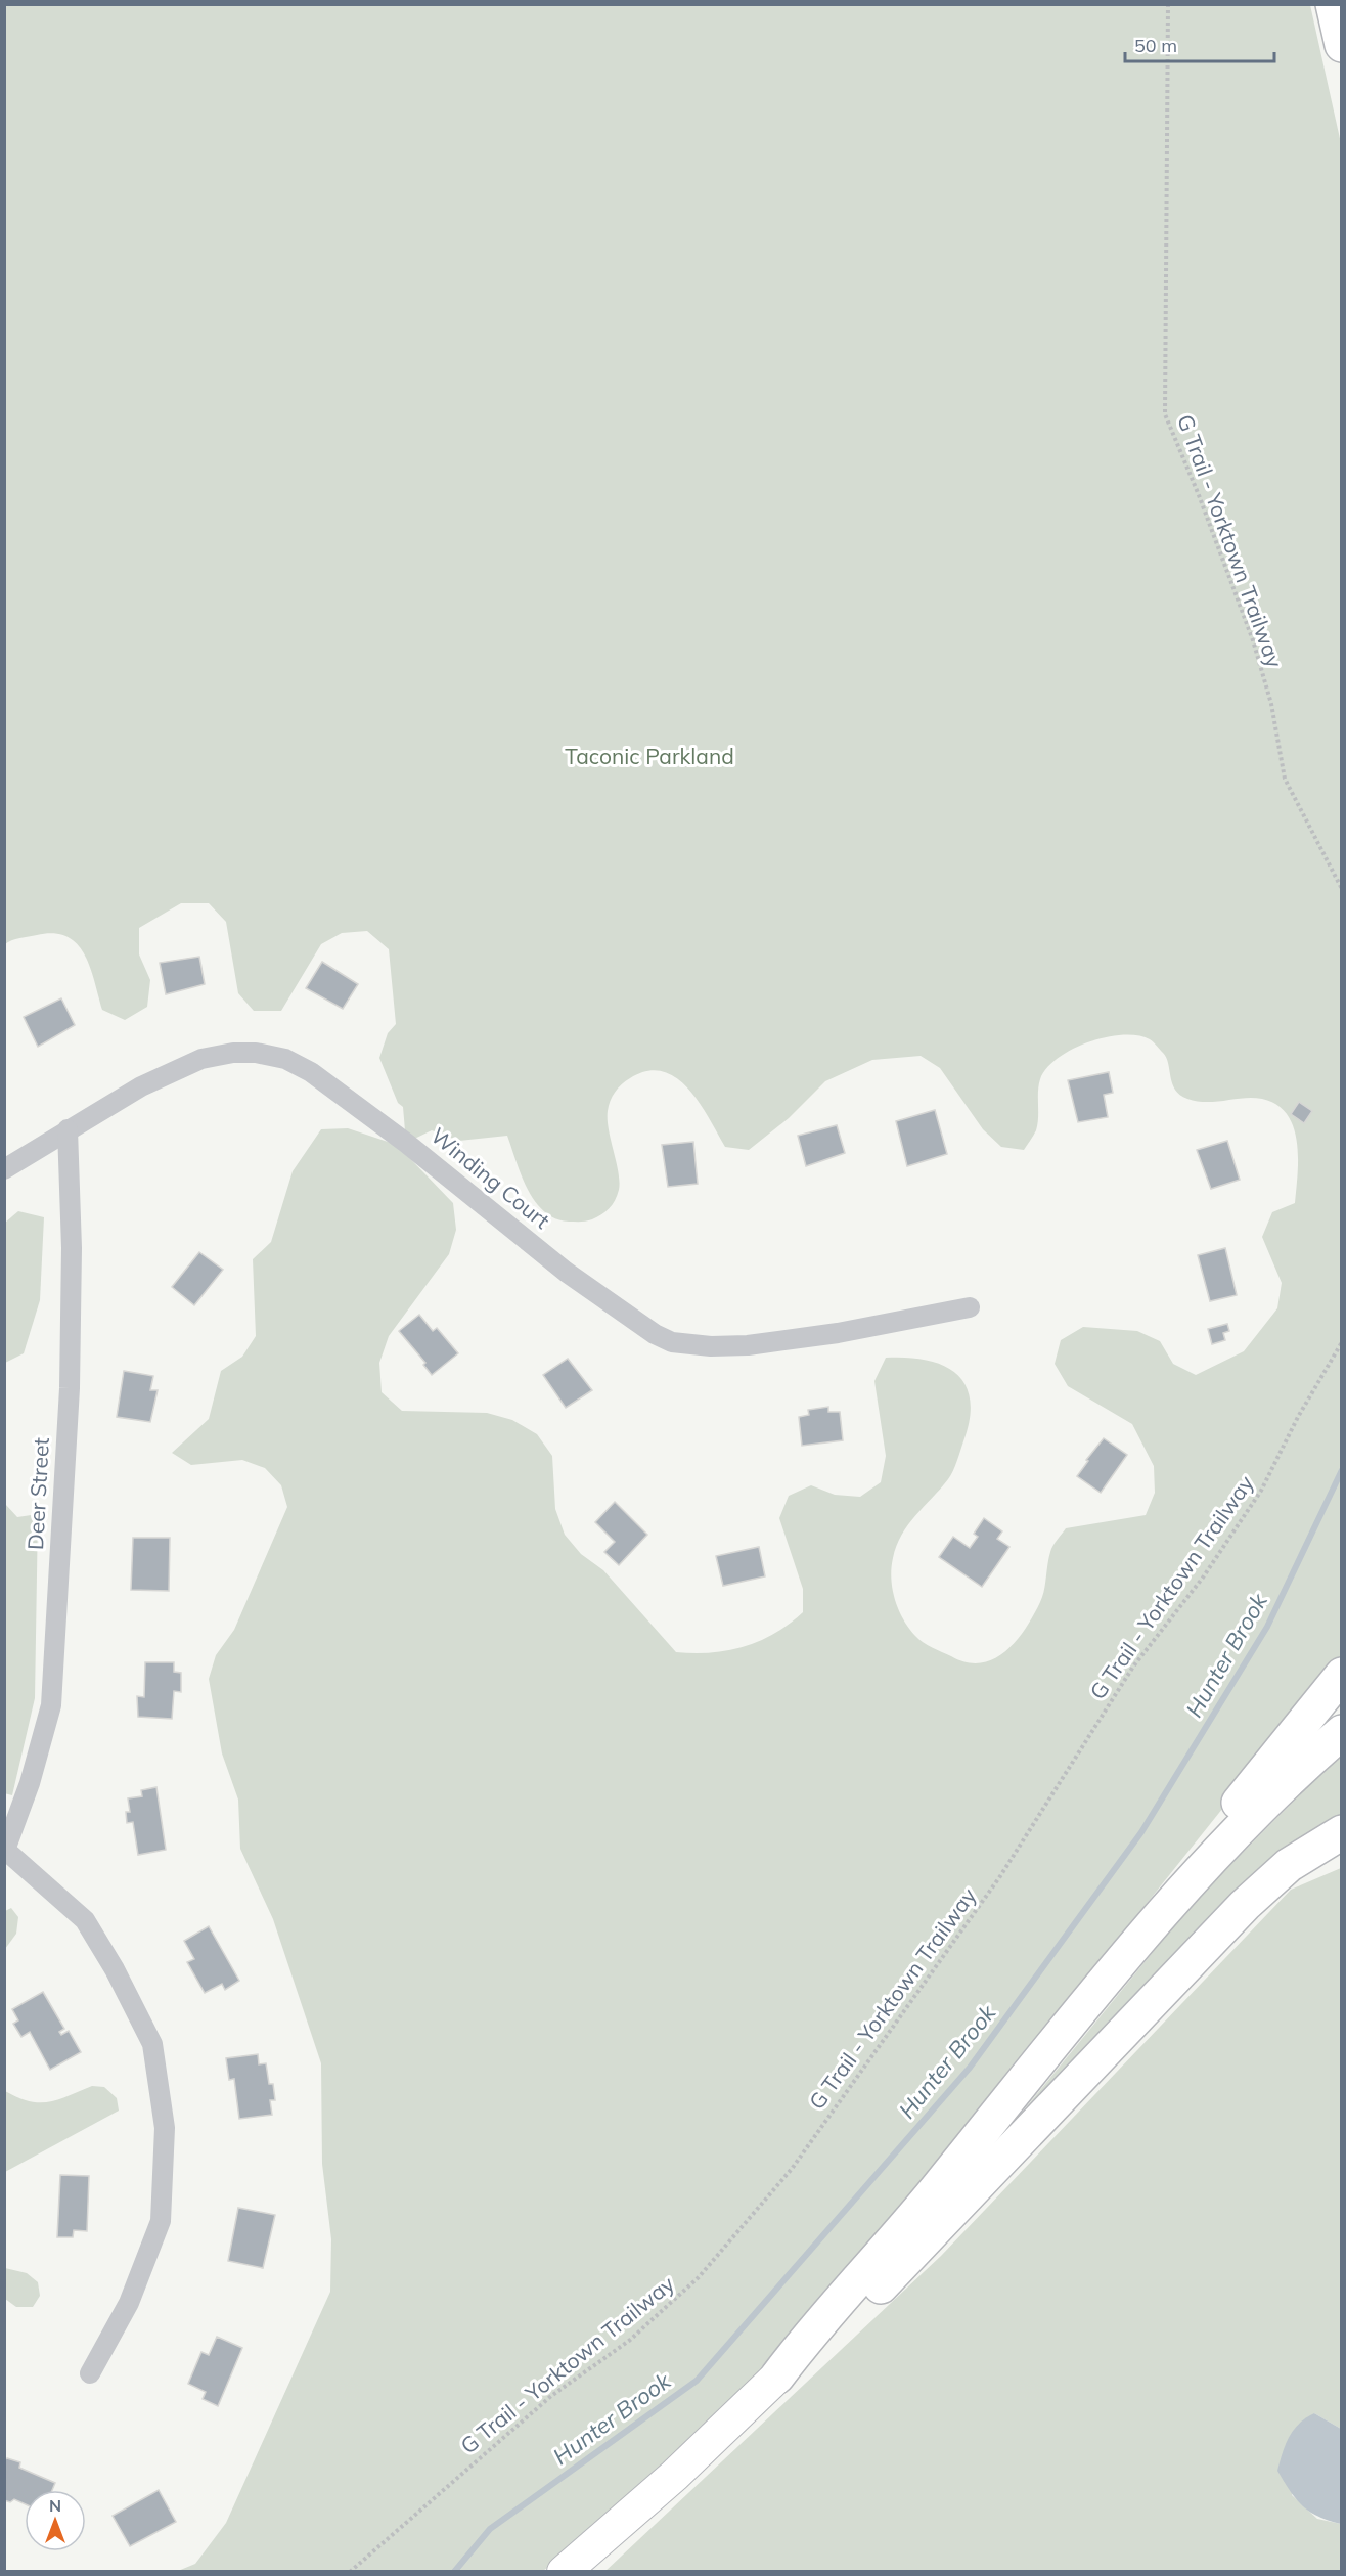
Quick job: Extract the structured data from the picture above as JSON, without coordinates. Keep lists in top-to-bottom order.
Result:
{
  "streets": {
    "street": ["Winding Court", "Deer Street"],
    "path": ["G Trail - Yorktown Trailway"]
  },
  "crossings": [
    ["Winding Court", "Deer Street"]
  ],
  "water": ["Hunter Brook"],
  "parks": ["Taconic Parkland"],
  "scale_bar": "50 m",
  "north": "top"
}
